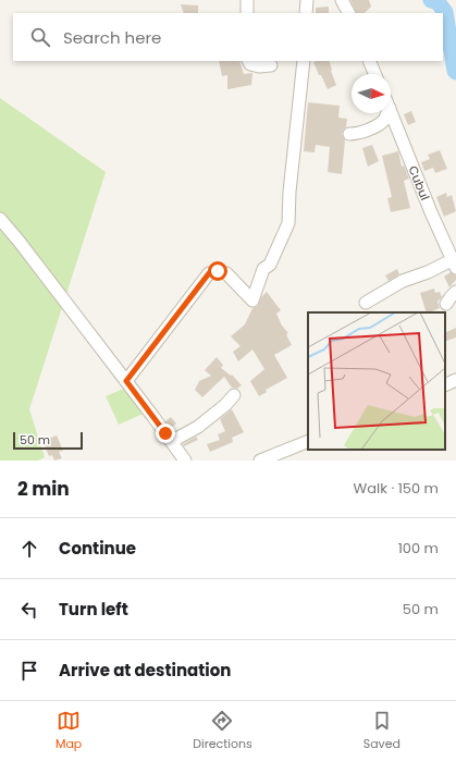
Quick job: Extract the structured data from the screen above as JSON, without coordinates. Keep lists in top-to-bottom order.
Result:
{
  "streets": {
    "street": ["Cubul"]
  },
  "scale_bar": "50 m",
  "north": "right",
  "page": {
    "search": "Search here",
    "scale": "50 m",
    "heading": ["2 min", "Walk · 150 m"],
    "list": [
      ["Continue", "100 m"],
      ["Turn left", "50 m"],
      "Arrive at destination"
    ],
    "nav": ["Map", "Directions", "Saved"]
  }
}
